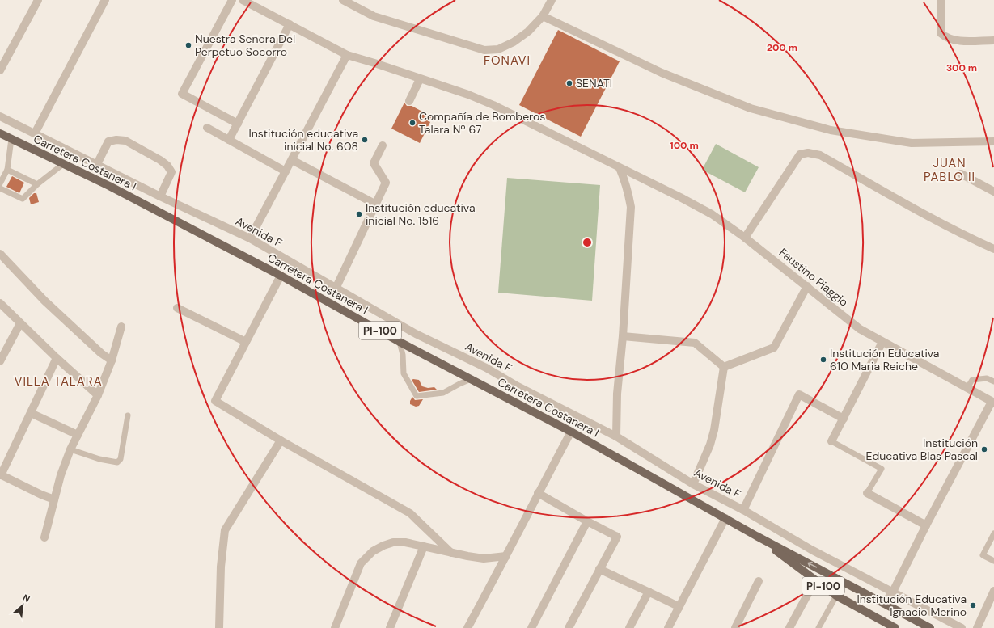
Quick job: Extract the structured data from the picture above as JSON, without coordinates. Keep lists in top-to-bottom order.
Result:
{
  "streets": {
    "main road": ["Carretera Costanera I", "PI-100"],
    "street": ["Avenida F", "Faustino Piaggio"]
  },
  "districts": ["FONAVI", "JUAN PABLO II", "VILLA TALARA"],
  "places": [
    "Nuestra Señora Del Perpetuo Socorro",
    "SENATI",
    "Compañía de Bomberos Talara Nº 67",
    "Institución educativa inicial No. 608",
    "Institución educativa inicial No. 1516",
    "Institución Educativa 610 Maria Reiche",
    "Institución Educativa Blas Pascal",
    "Institución Educativa Ignacio Merino"
  ],
  "north": "top right",
  "rings": ["200 m", "300 m", "100 m"]
}
